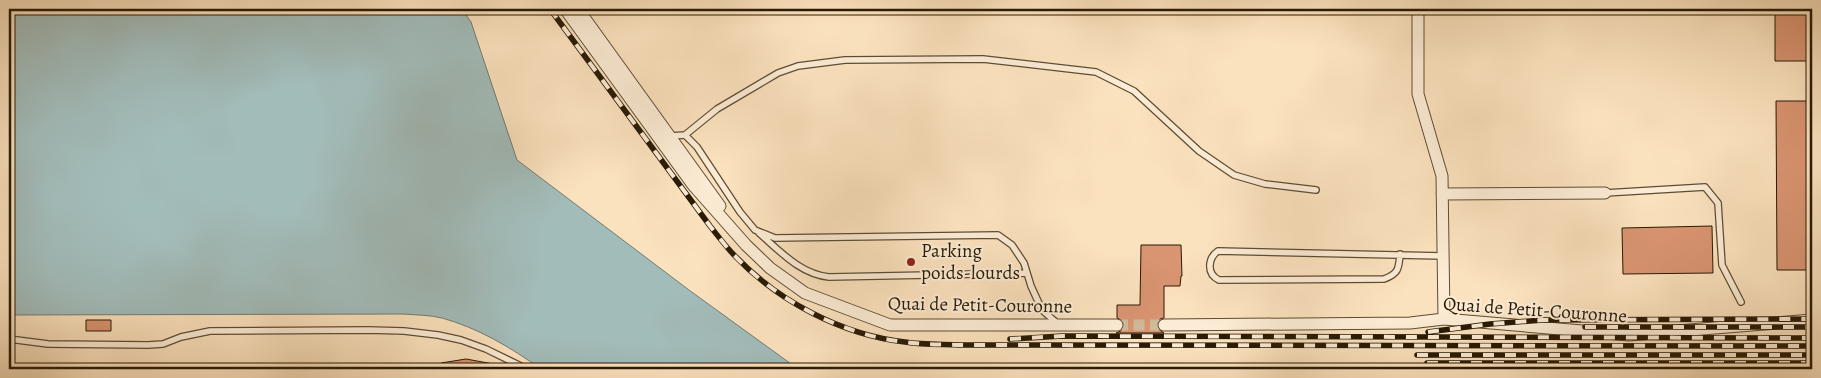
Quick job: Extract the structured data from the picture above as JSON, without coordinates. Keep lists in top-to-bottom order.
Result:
{
  "streets": {
    "street": ["Quai de Petit-Couronne"]
  },
  "places": ["Parking poids-lourds"]
}
